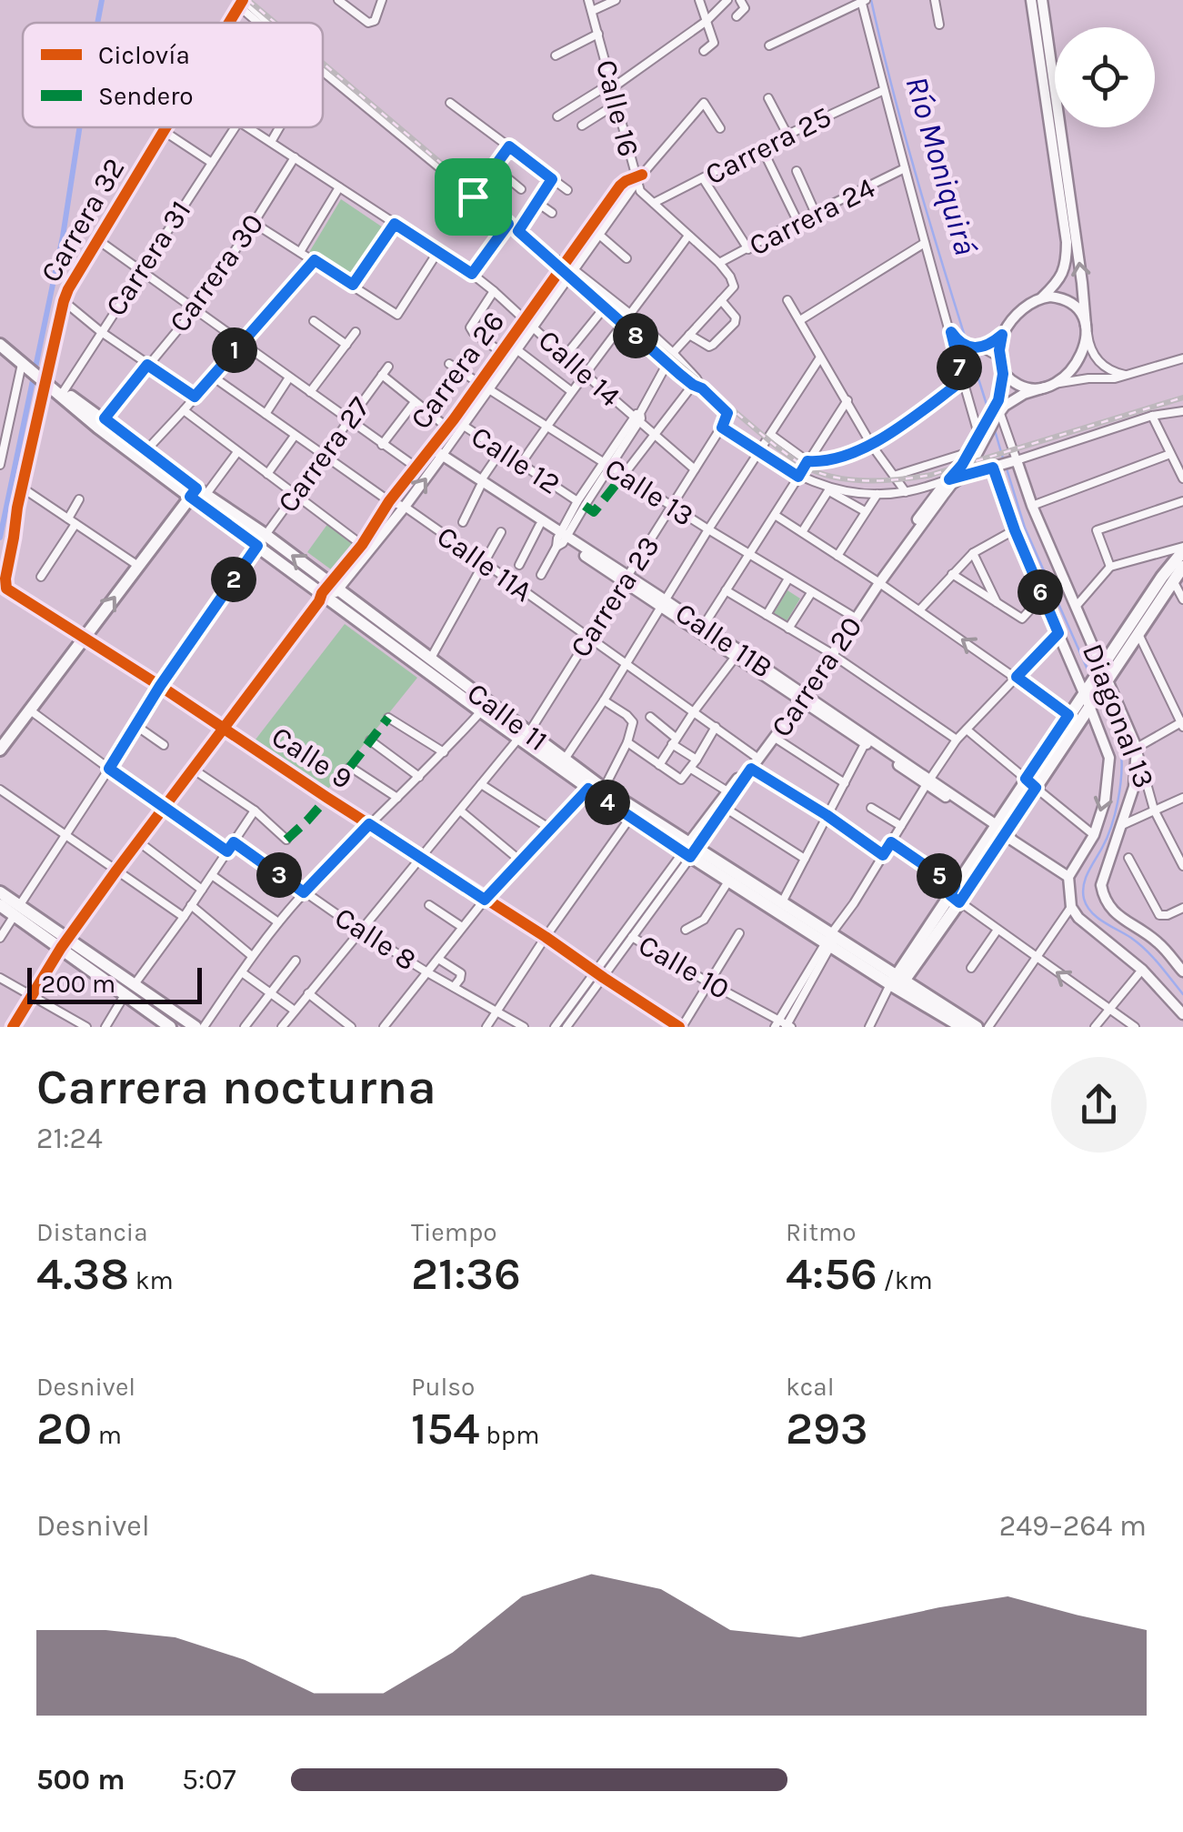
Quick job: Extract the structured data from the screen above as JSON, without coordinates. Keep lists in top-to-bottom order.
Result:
{
  "streets": {
    "main road": ["Calle 11"],
    "street": [
      "Calle 16",
      "Carrera 25",
      "Carrera 24",
      "Carrera 32",
      "Carrera 31",
      "Carrera 30",
      "Calle 14",
      "Carrera 26",
      "Carrera 27",
      "Calle 12",
      "Calle 13",
      "Calle 11A",
      "Carrera 23",
      "Calle 11B",
      "Carrera 20",
      "Diagonal 13",
      "Calle 9",
      "Calle 8",
      "Calle 10"
    ]
  },
  "crossings": [
    ["Calle 16", "Carrera 25"],
    ["Calle 16", "Carrera 24"],
    ["Calle 16", "Carrera 26"],
    ["Carrera 32", "Carrera 31"],
    ["Carrera 32", "Calle 11"],
    ["Carrera 32", "Calle 9"],
    ["Carrera 31", "Calle 11"],
    ["Carrera 30", "Calle 14"],
    ["Carrera 30", "Calle 11"],
    ["Calle 14", "Carrera 26"],
    ["Calle 14", "Carrera 23"],
    ["Carrera 26", "Calle 12"],
    ["Carrera 26", "Calle 13"],
    ["Carrera 26", "Calle 11A"],
    ["Carrera 26", "Calle 11B"],
    ["Carrera 26", "Calle 11"],
    ["Carrera 26", "Calle 9"],
    ["Carrera 27", "Calle 12"],
    ["Carrera 27", "Calle 11A"],
    ["Carrera 27", "Calle 11"],
    ["Carrera 27", "Calle 9"],
    ["Calle 13", "Carrera 23"],
    ["Calle 13", "Carrera 20"],
    ["Calle 11A", "Carrera 23"],
    ["Calle 11A", "Carrera 20"],
    ["Carrera 23", "Calle 11B"],
    ["Carrera 23", "Calle 11"],
    ["Carrera 23", "Calle 9"],
    ["Carrera 23", "Calle 8"],
    ["Calle 11B", "Carrera 20"],
    ["Carrera 20", "Diagonal 13"],
    ["Carrera 20", "Calle 11"],
    ["Carrera 20", "Calle 9"],
    ["Carrera 20", "Calle 10"]
  ],
  "water": ["Río Moniquirá"],
  "legend": ["Ciclovía", "Sendero"],
  "scale_bar": "200 m",
  "page": {
    "pins": [
      "8",
      "1",
      "7",
      "2",
      "6",
      "4",
      "3",
      "5"
    ],
    "scale": "200 m",
    "heading": ["Carrera nocturna", "21:24"],
    "stats": [
      ["Distancia", "4.38 km"],
      ["Tiempo", "21:36"],
      ["Ritmo", "4:56 /km"],
      ["Desnivel", "20 m"],
      ["Pulso", "154 bpm"],
      ["kcal", "293"]
    ],
    "chart": ["Desnivel", "249–264 m"],
    "list": [
      {
        "name": "500 m",
        "note": "5:07"
      }
    ]
  }
}
